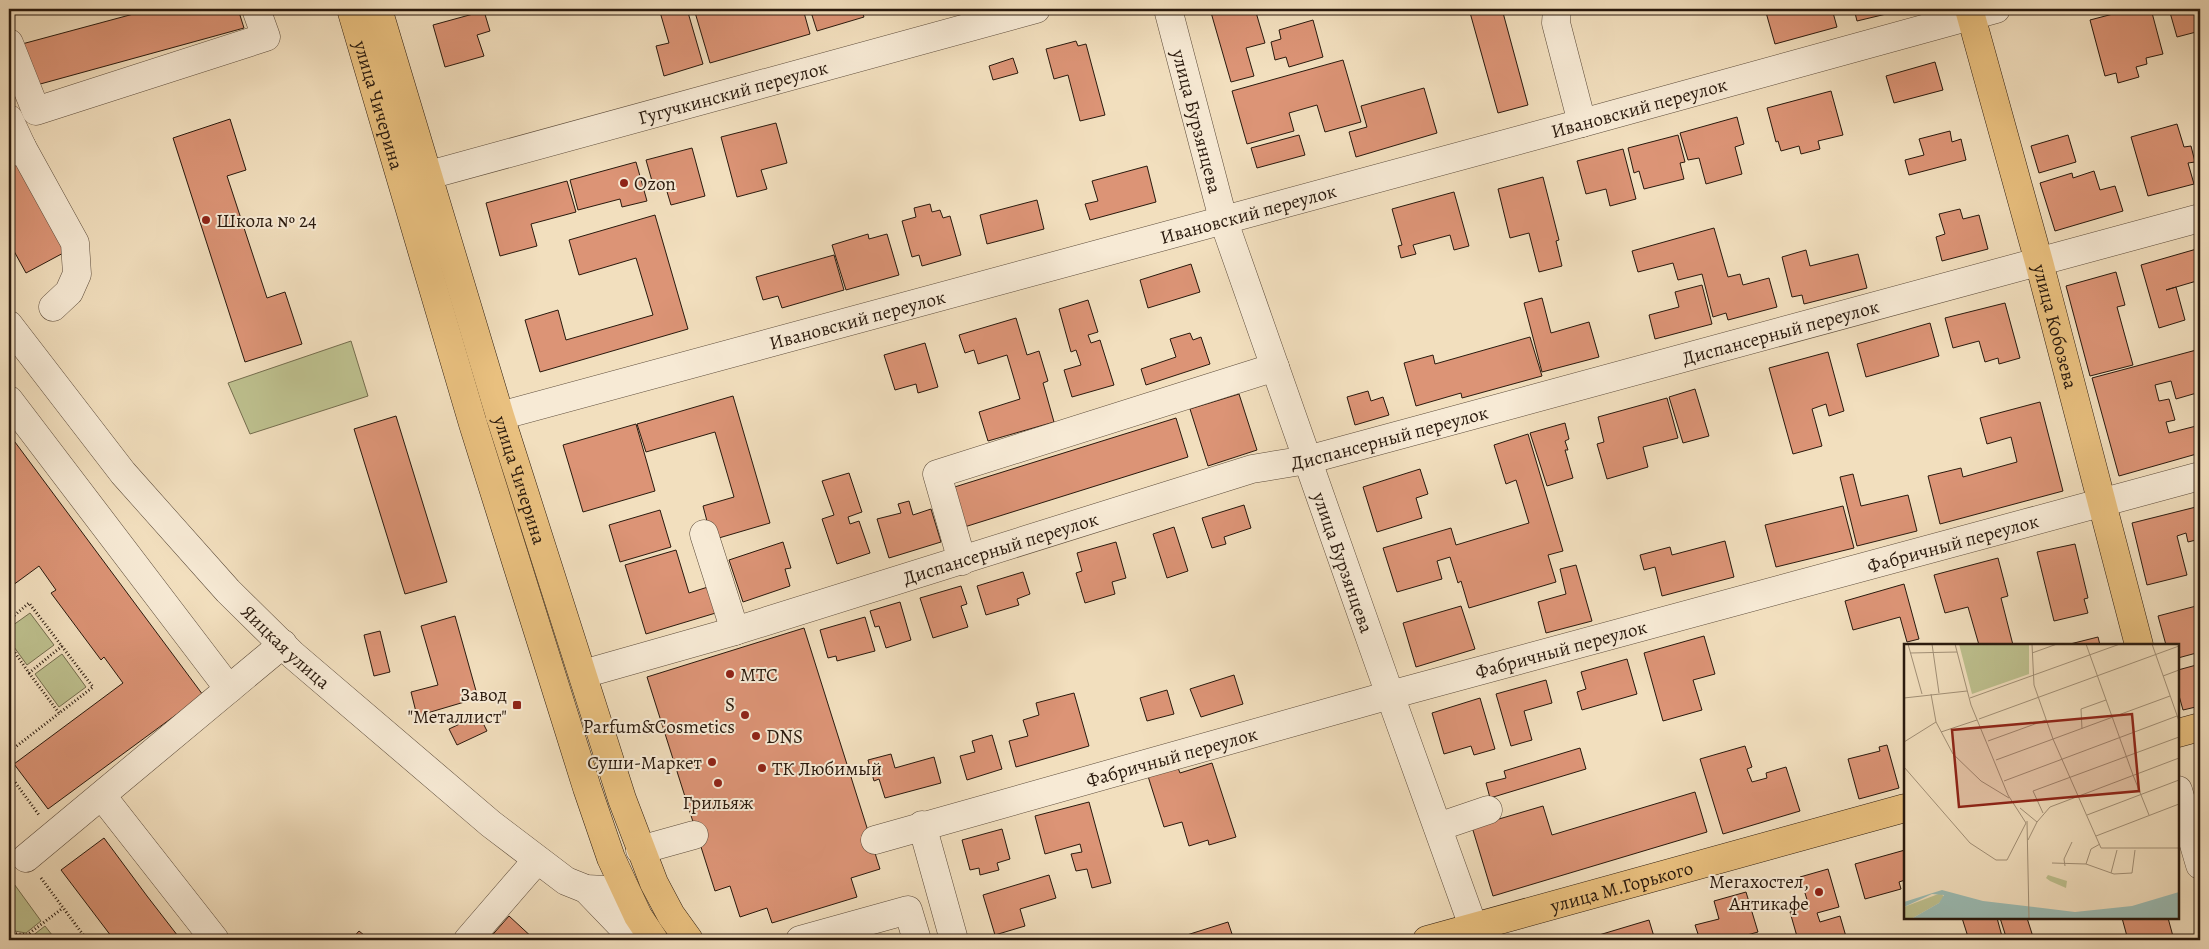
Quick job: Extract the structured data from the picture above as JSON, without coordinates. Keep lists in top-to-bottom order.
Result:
{
  "streets": {
    "main road": ["улица Чичерина", "улица Кобозева", "улица М.Горького"],
    "street": [
      "Гугучкинский переулок",
      "Ивановский переулок",
      "улица Бурзянцева",
      "Диспансерный переулок",
      "Фабричный переулок",
      "Яицкая улица"
    ]
  },
  "crossings": [
    ["Гугучкинский переулок", "улица Чичерина"],
    ["улица Чичерина", "Ивановский переулок"],
    ["улица Чичерина", "Диспансерный переулок"],
    ["улица Чичерина", "Яицкая улица"],
    ["Ивановский переулок", "улица Бурзянцева"],
    ["Ивановский переулок", "улица Кобозева"],
    ["улица Бурзянцева", "Диспансерный переулок"],
    ["улица Бурзянцева", "Фабричный переулок"],
    ["улица Бурзянцева", "улица М.Горького"],
    ["улица Кобозева", "Диспансерный переулок"],
    ["улица Кобозева", "Фабричный переулок"]
  ],
  "places": {
    "other": [
      "Ozon",
      "Школа № 24",
      "МТС",
      "S Parfum&Cosmetics",
      "DNS",
      "Суши-Маркет",
      "ТК Любимый",
      "Грильяж",
      "Мегахостел, Антикафе"
    ],
    "transit": ["Завод \"Металлист\""]
  }
}
